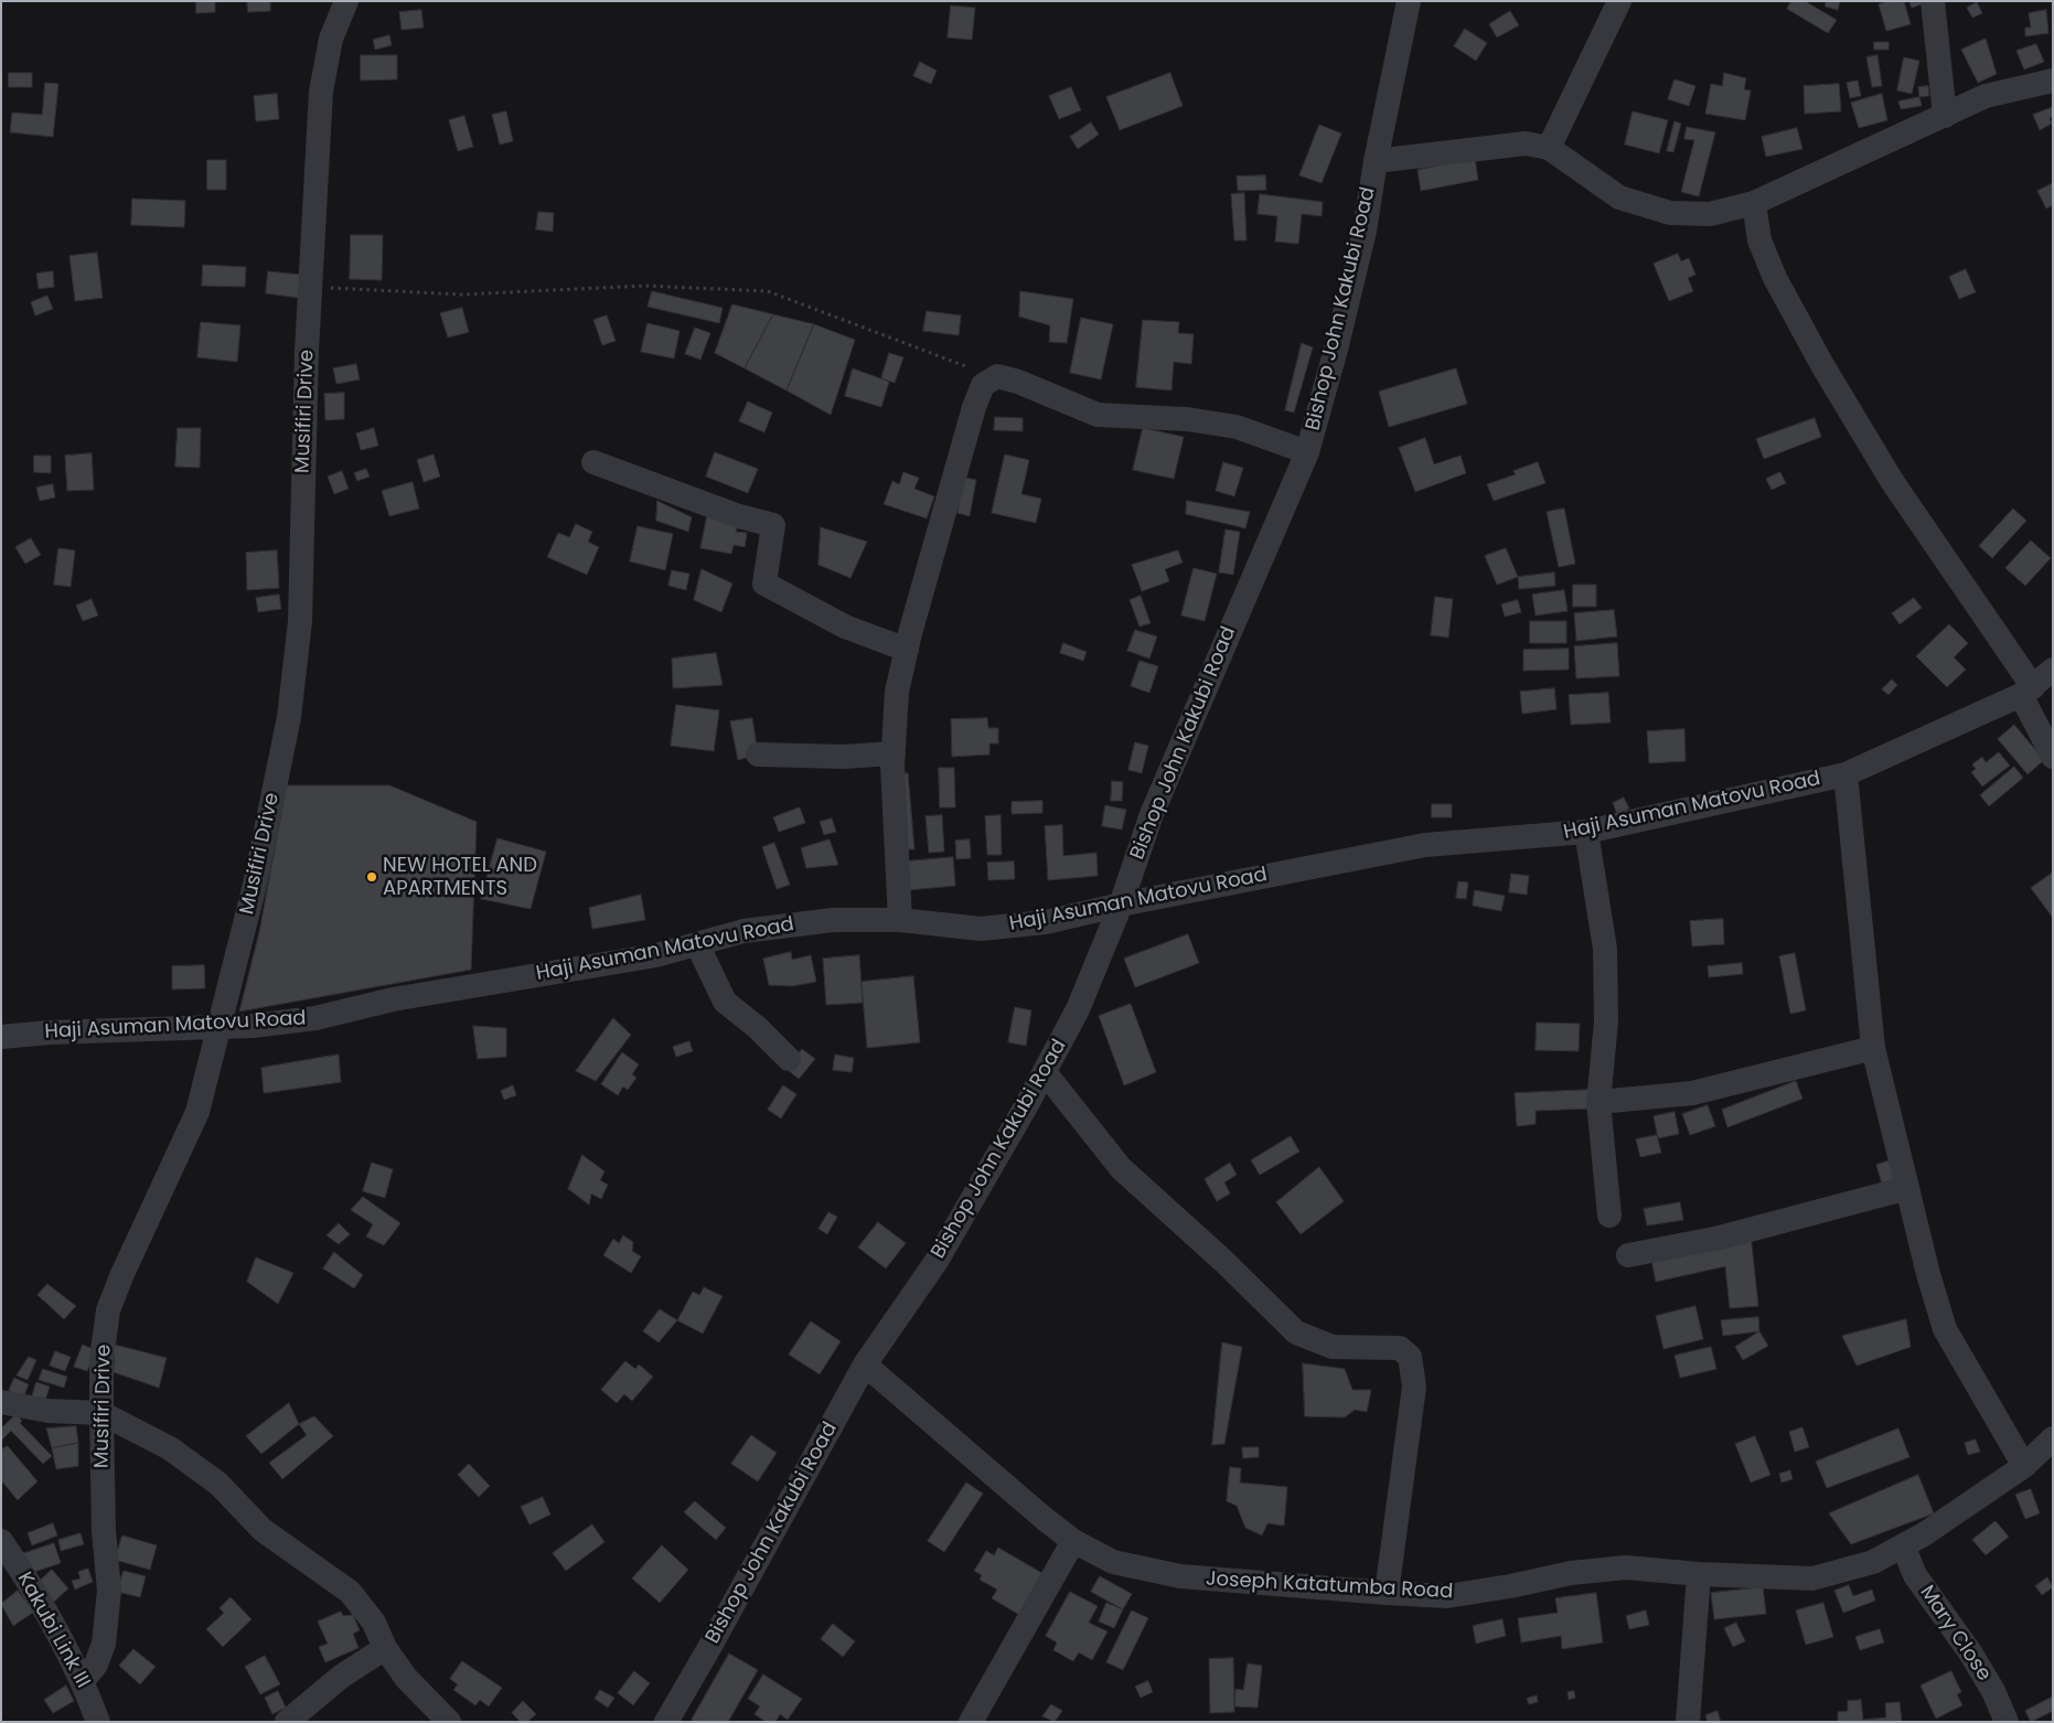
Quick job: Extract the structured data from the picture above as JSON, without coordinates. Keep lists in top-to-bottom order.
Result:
{
  "streets": {
    "street": [
      "Bishop John Kakubi Road",
      "Musifiri Drive",
      "Haji Asuman Matovu Road",
      "Joseph Katatumba Road",
      "Kakubi Link III",
      "Mary Close"
    ]
  },
  "crossings": [
    ["Bishop John Kakubi Road", "Haji Asuman Matovu Road"],
    ["Bishop John Kakubi Road", "Joseph Katatumba Road"],
    ["Musifiri Drive", "Haji Asuman Matovu Road"],
    ["Musifiri Drive", "Kakubi Link III"],
    ["Joseph Katatumba Road", "Mary Close"]
  ],
  "places": ["NEW HOTEL AND APARTMENTS"]
}
